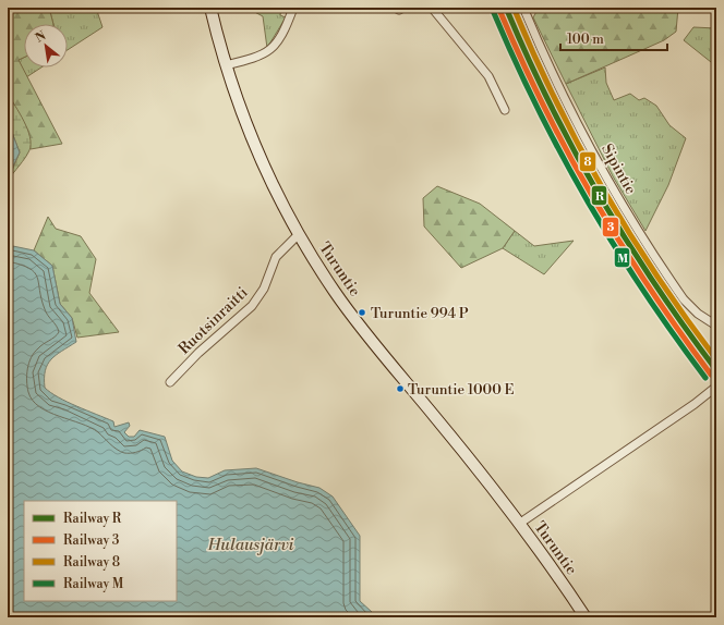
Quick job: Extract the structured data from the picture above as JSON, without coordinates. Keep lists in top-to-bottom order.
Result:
{
  "streets": {
    "main road": ["Turuntie"],
    "street": ["Sipintie", "Ruotsinraitti"]
  },
  "crossings": [
    ["Turuntie", "Ruotsinraitti"]
  ],
  "water": ["Hulausjärvi"],
  "places": ["Turuntie 994 P", "Turuntie 1000 E"],
  "lines": [
    "rail line R",
    "rail line 8",
    "rail line 3",
    "rail line M"
  ],
  "legend": [
    "Railway R",
    "Railway 3",
    "Railway 8",
    "Railway M"
  ],
  "scale_bar": "100 m",
  "north": "top left"
}
